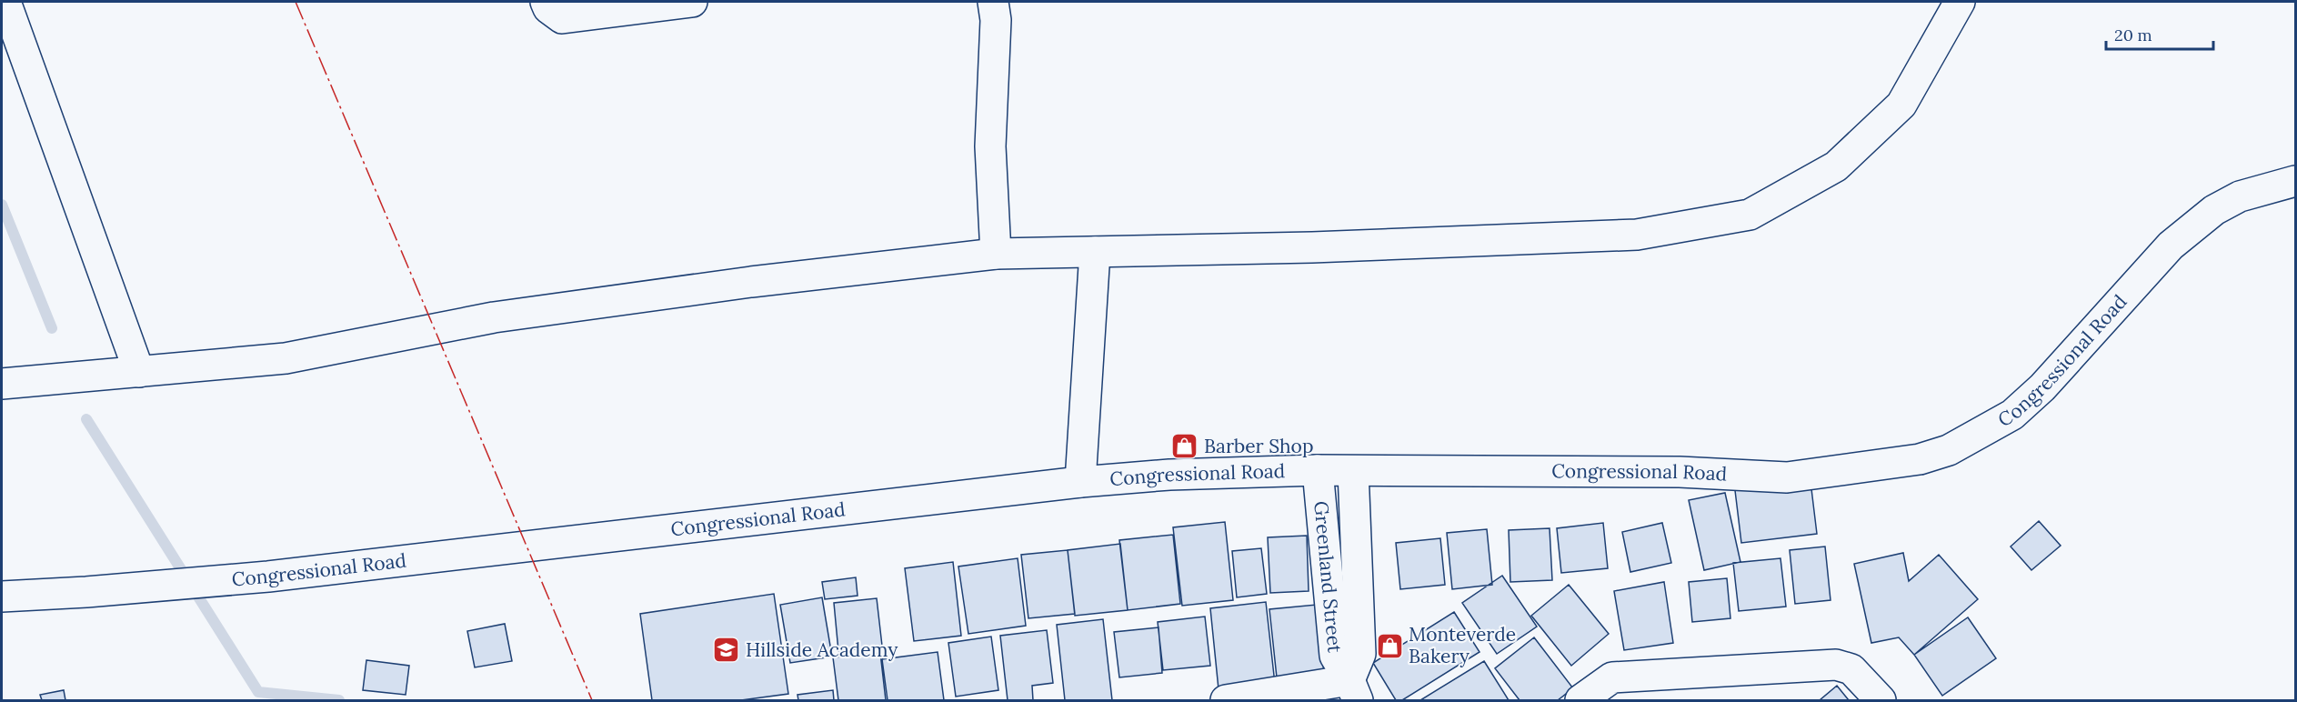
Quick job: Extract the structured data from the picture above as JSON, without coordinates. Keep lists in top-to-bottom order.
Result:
{
  "streets": {
    "street": ["Congressional Road", "Greenland Street"]
  },
  "crossings": [
    ["Congressional Road", "Greenland Street"]
  ],
  "places": {
    "shop": ["Barber Shop", "Monteverde Bakery"],
    "school or university": ["Hillside Academy"]
  },
  "scale_bar": "20 m"
}
